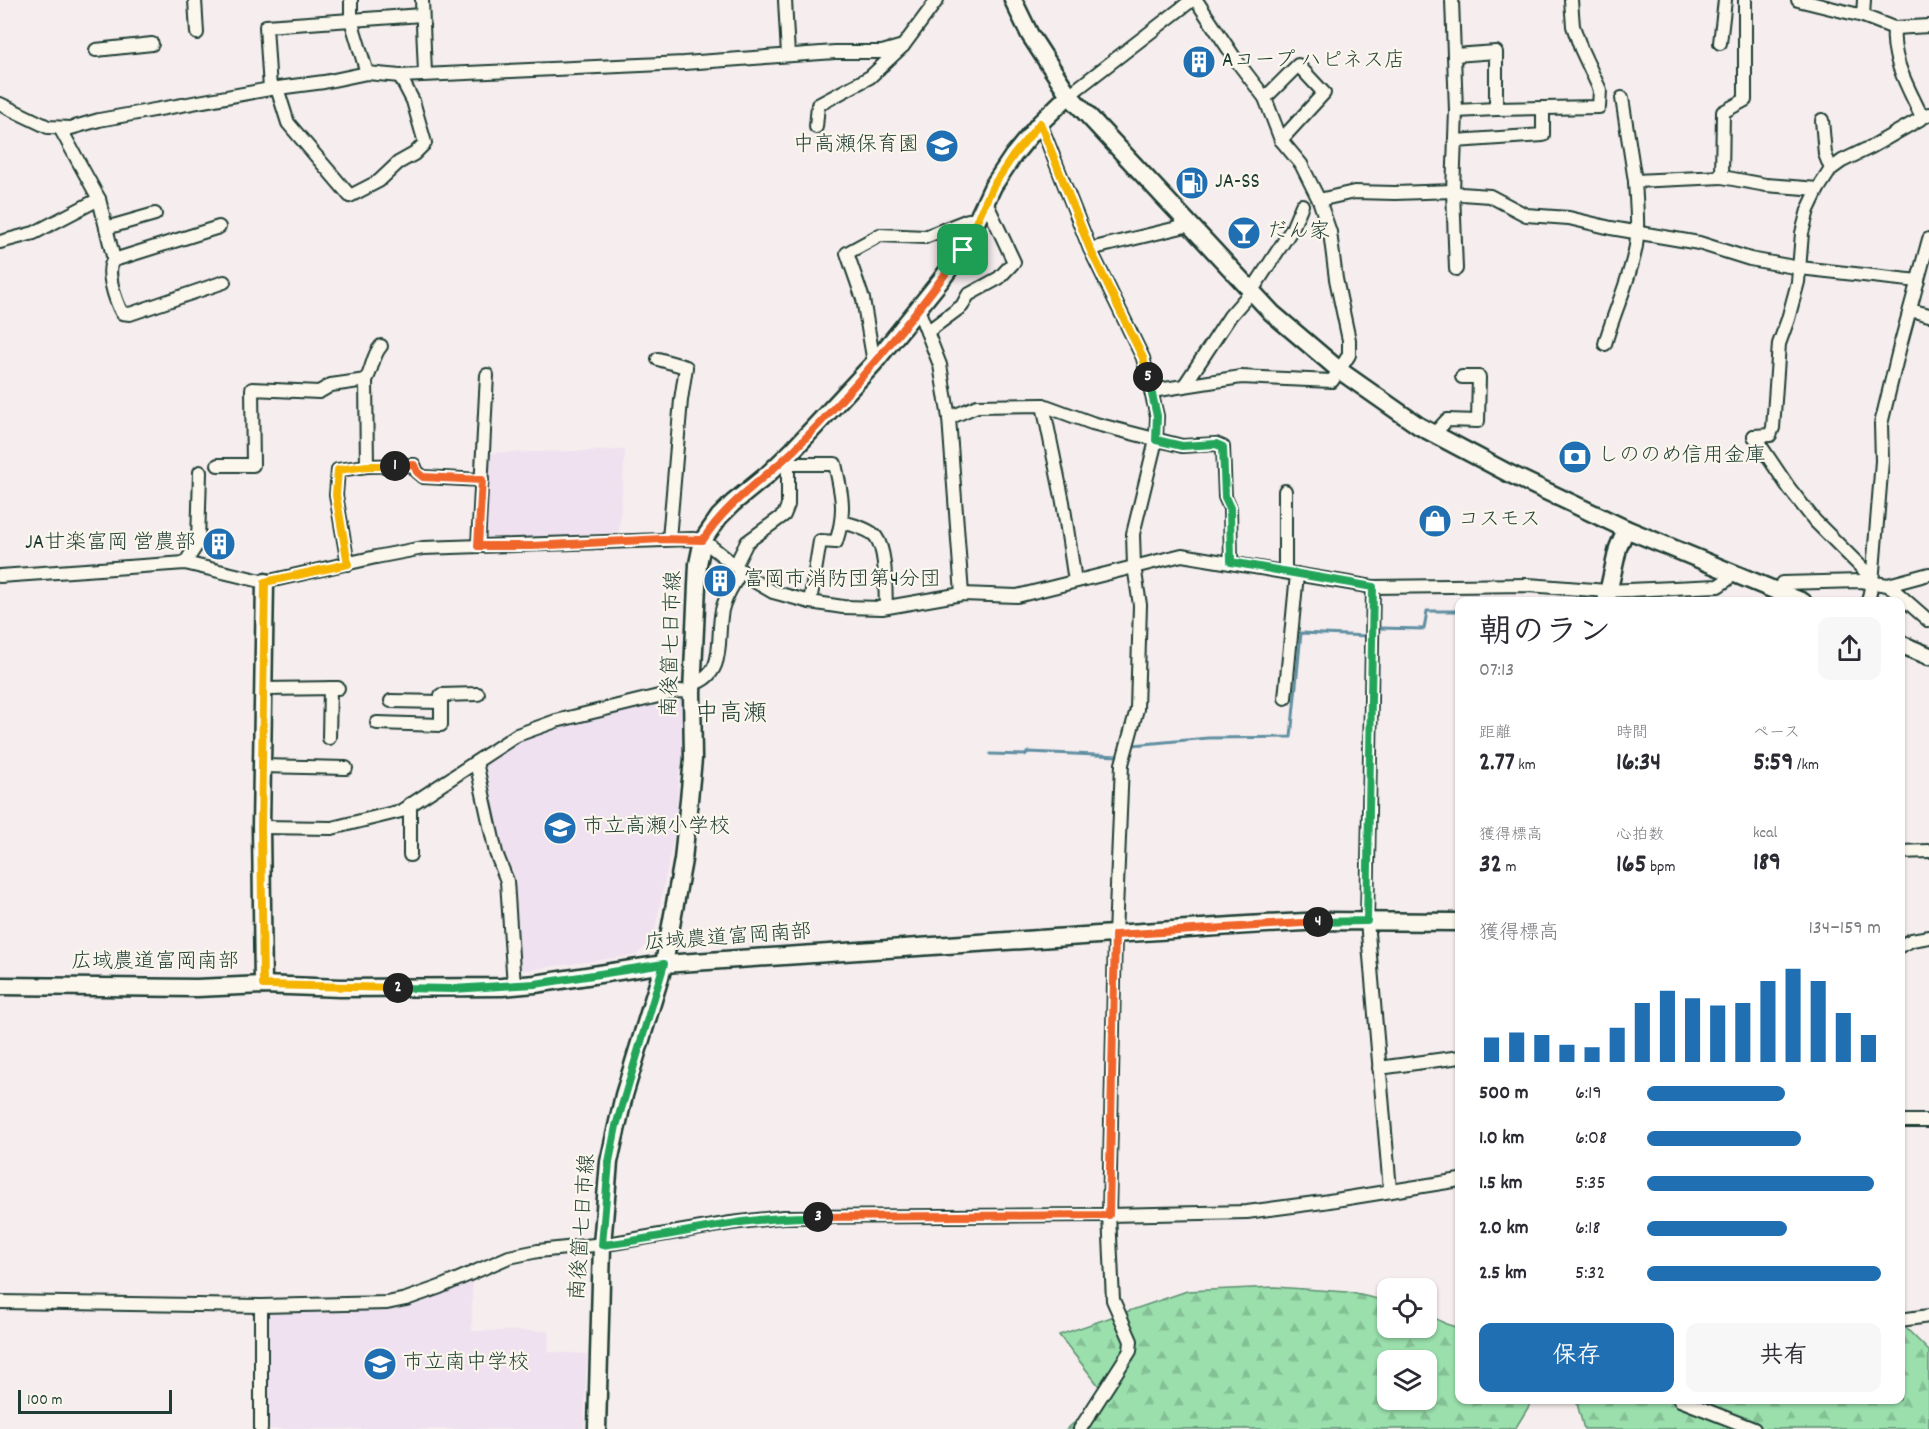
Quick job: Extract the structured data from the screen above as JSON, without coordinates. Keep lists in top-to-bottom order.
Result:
{
  "streets": {
    "street": ["南後箇七日市線", "広域農道富岡南部"]
  },
  "crossings": [
    ["南後箇七日市線", "広域農道富岡南部"]
  ],
  "districts": ["中高瀬"],
  "places": {
    "building": ["Aコープ ハピネス店", "JA甘楽富岡 営農部", "富岡市消防団第4分団"],
    "school or university": ["中高瀬保育園", "市立高瀬小学校", "市立南中学校"],
    "fuel station": ["JA-SS"],
    "bar": ["だん家"],
    "bank": ["しののめ信用金庫"],
    "shop": ["コスモス"]
  },
  "scale_bar": "100 m",
  "page": {
    "pins": [
      "5",
      "1",
      "4",
      "2",
      "3"
    ],
    "heading": ["朝のラン", "07:13"],
    "stats": [
      ["距離", "2.77 km"],
      ["時間", "16:34"],
      ["ペース", "5:59 /km"],
      ["獲得標高", "32 m"],
      ["心拍数", "165 bpm"],
      ["kcal", "189"]
    ],
    "chart": ["獲得標高", "134–159 m"],
    "list": [
      {
        "name": "500 m",
        "note": "6:19"
      },
      {
        "name": "1.0 km",
        "note": "6:08"
      },
      {
        "name": "1.5 km",
        "note": "5:35"
      },
      {
        "name": "2.0 km",
        "note": "6:18"
      },
      {
        "name": "2.5 km",
        "note": "5:32"
      }
    ],
    "buttons": ["保存", "共有"],
    "scale": "100 m"
  }
}
